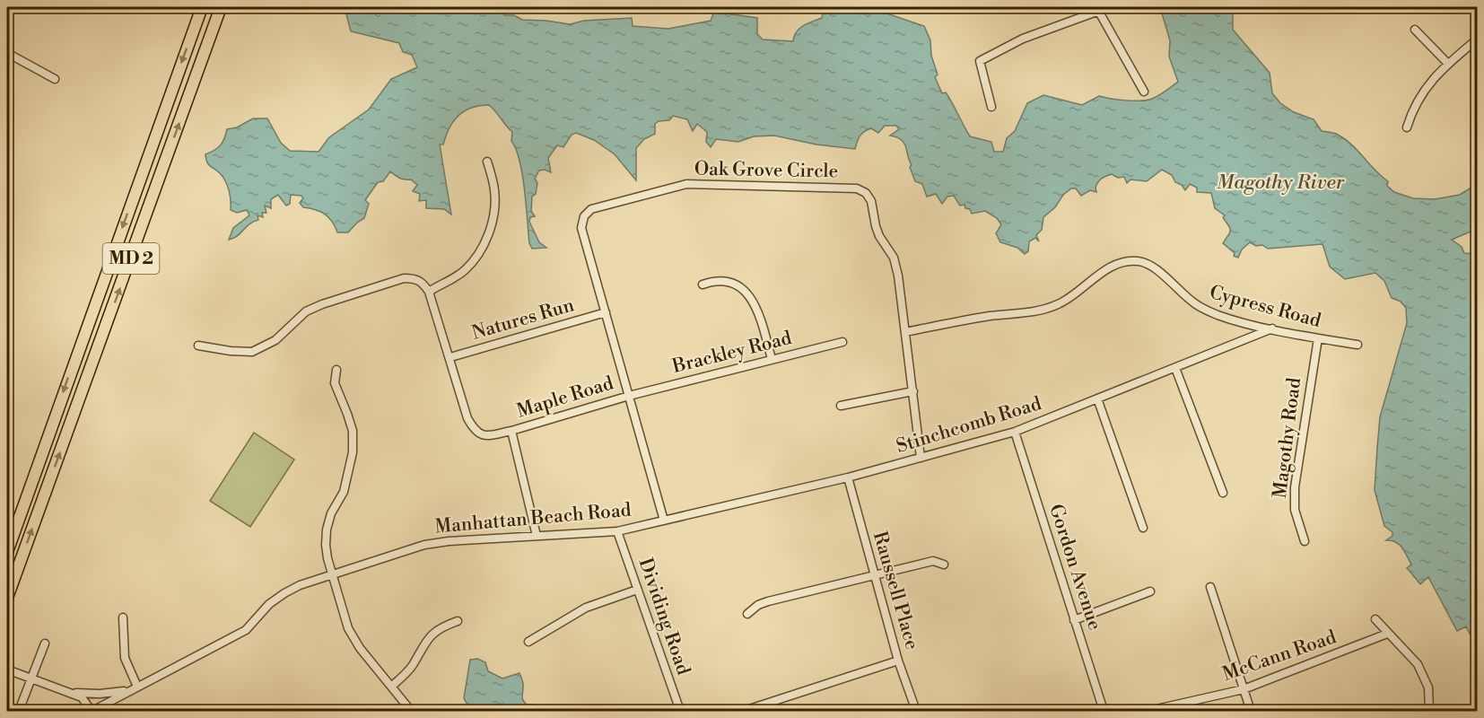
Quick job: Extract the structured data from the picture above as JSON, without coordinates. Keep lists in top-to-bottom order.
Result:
{
  "streets": {
    "highway": ["MD 2"],
    "street": [
      "Oak Grove Circle",
      "Cypress Road",
      "Natures Run",
      "Brackley Road",
      "Maple Road",
      "Stinchcomb Road",
      "Magothy Road",
      "Manhattan Beach Road",
      "Gordon Avenue",
      "Raussell Place",
      "Dividing Road",
      "McCann Road"
    ]
  },
  "crossings": [
    ["Oak Grove Circle", "Cypress Road"],
    ["Oak Grove Circle", "Natures Run"],
    ["Oak Grove Circle", "Brackley Road"],
    ["Oak Grove Circle", "Maple Road"],
    ["Oak Grove Circle", "Stinchcomb Road"],
    ["Oak Grove Circle", "Manhattan Beach Road"],
    ["Cypress Road", "Stinchcomb Road"],
    ["Cypress Road", "Magothy Road"],
    ["Natures Run", "Maple Road"],
    ["Brackley Road", "Maple Road"],
    ["Stinchcomb Road", "Manhattan Beach Road"],
    ["Stinchcomb Road", "Gordon Avenue"],
    ["Stinchcomb Road", "Raussell Place"],
    ["Manhattan Beach Road", "Dividing Road"]
  ],
  "water": ["Magothy River"]
}
